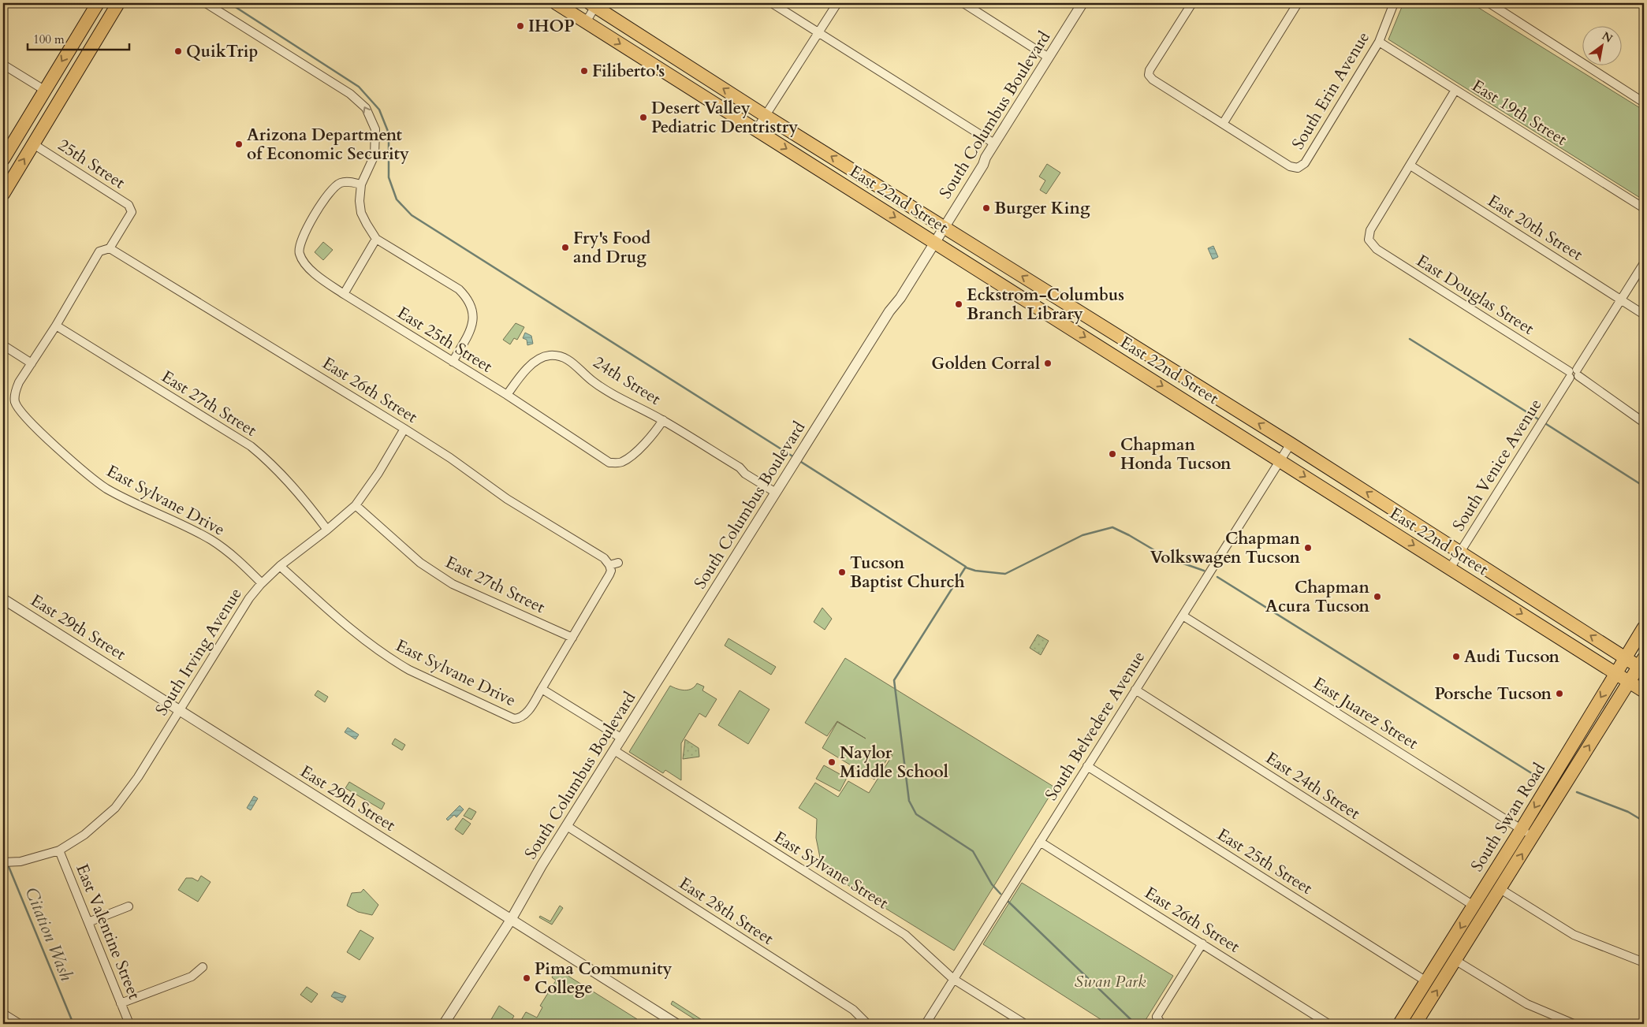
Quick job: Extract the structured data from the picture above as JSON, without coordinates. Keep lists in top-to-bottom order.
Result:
{
  "streets": {
    "main road": ["East 22nd Street", "South Swan Road"],
    "street": [
      "South Erin Avenue",
      "East 19th Street",
      "South Columbus Boulevard",
      "25th Street",
      "East 20th Street",
      "East Douglas Street",
      "East 25th Street",
      "24th Street",
      "East 26th Street",
      "East 27th Street",
      "South Venice Avenue",
      "East Sylvane Drive",
      "East 29th Street",
      "South Irving Avenue",
      "East Juarez Street",
      "South Belvedere Avenue",
      "East 24th Street",
      "East Sylvane Street",
      "East 28th Street",
      "East Valentine Street"
    ]
  },
  "crossings": [
    ["South Erin Avenue", "East 19th Street"],
    ["South Columbus Boulevard", "East 22nd Street"],
    ["South Columbus Boulevard", "24th Street"],
    ["South Columbus Boulevard", "East Sylvane Drive"],
    ["South Columbus Boulevard", "East 29th Street"],
    ["South Columbus Boulevard", "East Sylvane Street"],
    ["South Columbus Boulevard", "East 28th Street"],
    ["25th Street", "East 26th Street"],
    ["East 22nd Street", "South Venice Avenue"],
    ["East 22nd Street", "South Belvedere Avenue"],
    ["East 22nd Street", "South Swan Road"],
    ["East 20th Street", "East Douglas Street"],
    ["East 20th Street", "South Venice Avenue"],
    ["East Douglas Street", "South Venice Avenue"],
    ["East 25th Street", "24th Street"],
    ["East 25th Street", "South Belvedere Avenue"],
    ["East 25th Street", "South Swan Road"],
    ["East 26th Street", "South Irving Avenue"],
    ["East 26th Street", "South Belvedere Avenue"],
    ["East 27th Street", "South Irving Avenue"],
    ["East Sylvane Drive", "South Irving Avenue"],
    ["East 29th Street", "South Irving Avenue"],
    ["South Irving Avenue", "East Valentine Street"],
    ["East Juarez Street", "South Belvedere Avenue"],
    ["East Juarez Street", "South Swan Road"],
    ["South Belvedere Avenue", "East 24th Street"],
    ["South Belvedere Avenue", "East Sylvane Street"],
    ["East 24th Street", "South Swan Road"]
  ],
  "water": ["Citation Wash"],
  "parks": ["Swan Park"],
  "places": [
    "IHOP",
    "QuikTrip",
    "Filiberto's",
    "Desert Valley Pediatric Dentristry",
    "Arizona Department of Economic Security",
    "Burger King",
    "Fry's Food and Drug",
    "Eckstrom-Columbus Branch Library",
    "Golden Corral",
    "Chapman Honda Tucson",
    "Chapman Volkswagen Tucson",
    "Tucson Baptist Church",
    "Chapman Acura Tucson",
    "Audi Tucson",
    "Porsche Tucson",
    "Naylor Middle School",
    "Pima Community College"
  ],
  "scale_bar": "100 m",
  "north": "top right"
}
